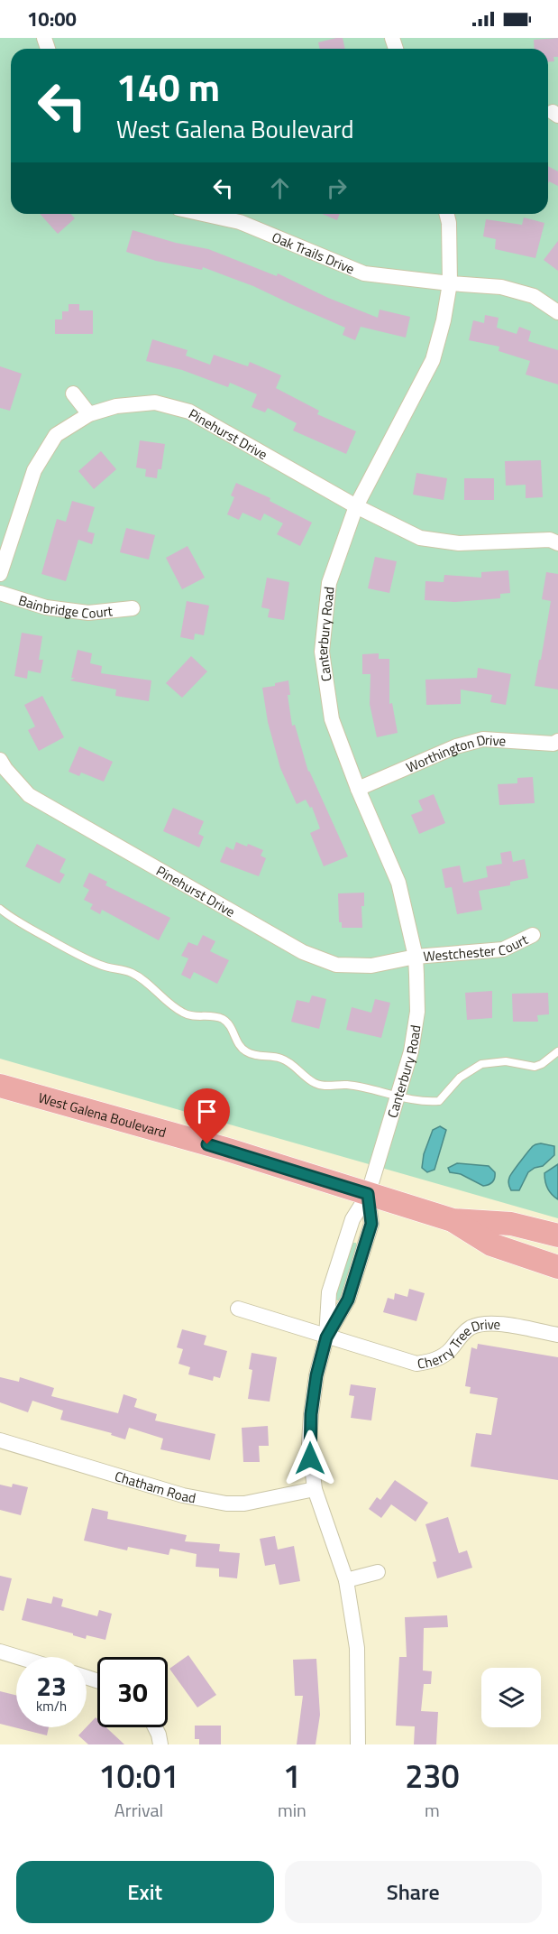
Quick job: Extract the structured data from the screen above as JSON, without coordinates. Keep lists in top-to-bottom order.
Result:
{
  "streets": {
    "main road": ["West Galena Boulevard"],
    "street": [
      "Oak Trails Drive",
      "Pinehurst Drive",
      "Bainbridge Court",
      "Canterbury Road",
      "Worthington Drive",
      "Westchester Court",
      "Cherry Tree Drive",
      "Chatham Road"
    ]
  },
  "crossings": [
    ["Oak Trails Drive", "Canterbury Road"],
    ["Pinehurst Drive", "Canterbury Road"],
    ["Pinehurst Drive", "Westchester Court"],
    ["Canterbury Road", "Worthington Drive"],
    ["Canterbury Road", "Westchester Court"],
    ["Canterbury Road", "West Galena Boulevard"],
    ["Canterbury Road", "Cherry Tree Drive"],
    ["Canterbury Road", "Chatham Road"]
  ],
  "page": {
    "status": "10:00",
    "turn": ["140 m", "West Galena Boulevard"],
    "speed": "23 km/h",
    "limit": "30",
    "eta": [
      "10:01",
      "Arrival",
      "1",
      "min",
      "230",
      "m"
    ],
    "buttons": ["Exit", "Share"]
  }
}
